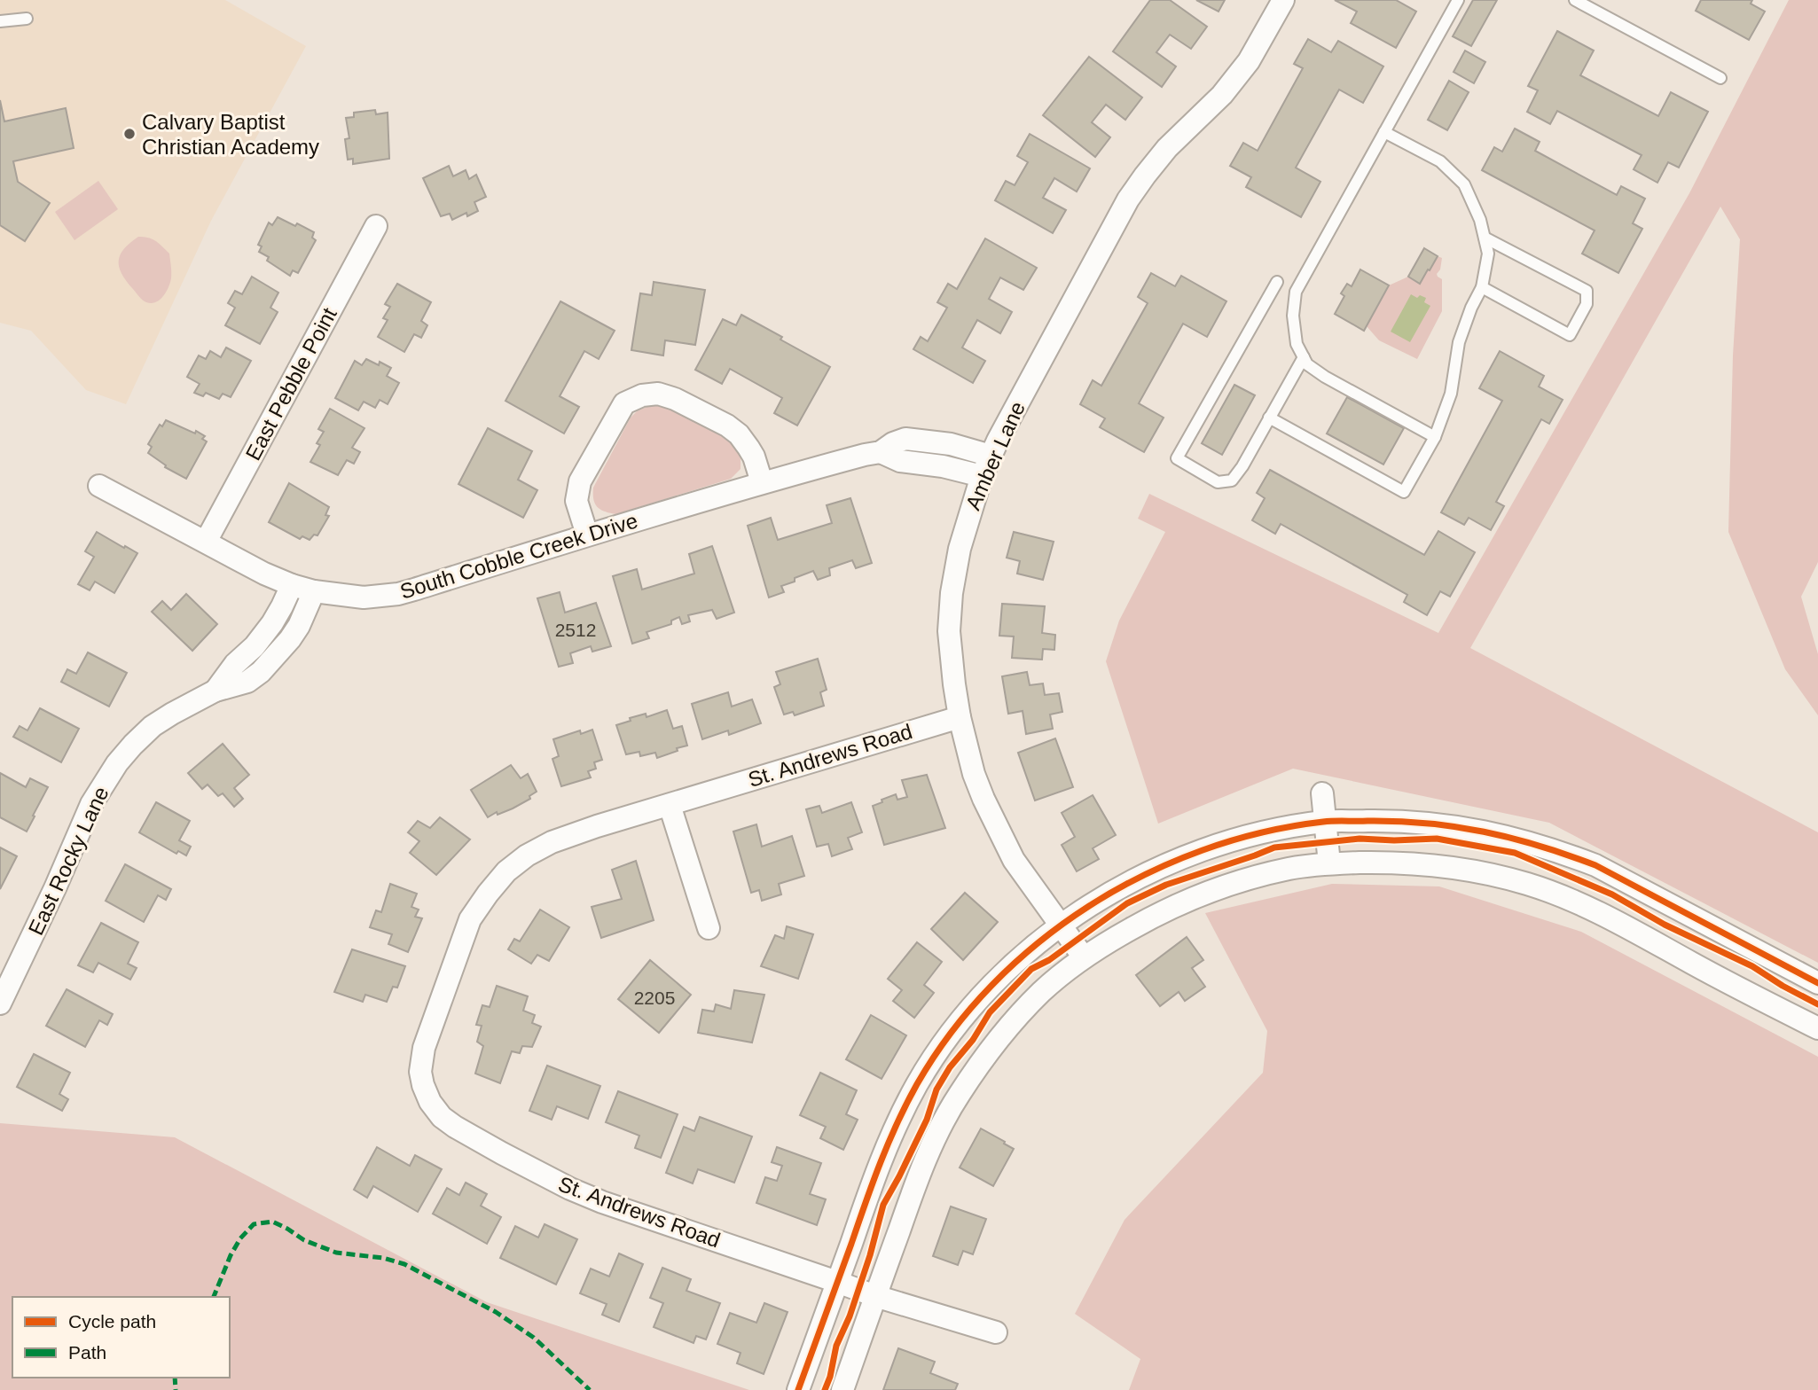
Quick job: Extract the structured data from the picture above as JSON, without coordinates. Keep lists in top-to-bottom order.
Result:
{
  "streets": {
    "street": [
      "East Pebble Point",
      "Amber Lane",
      "South Cobble Creek Drive",
      "St. Andrews Road",
      "East Rocky Lane"
    ]
  },
  "crossings": [
    ["East Pebble Point", "South Cobble Creek Drive"],
    ["Amber Lane", "South Cobble Creek Drive"],
    ["Amber Lane", "St. Andrews Road"],
    ["South Cobble Creek Drive", "East Rocky Lane"]
  ],
  "places": ["Calvary Baptist Christian Academy"],
  "house_numbers": ["2512", "2205"],
  "legend": ["Cycle path", "Path"]
}
